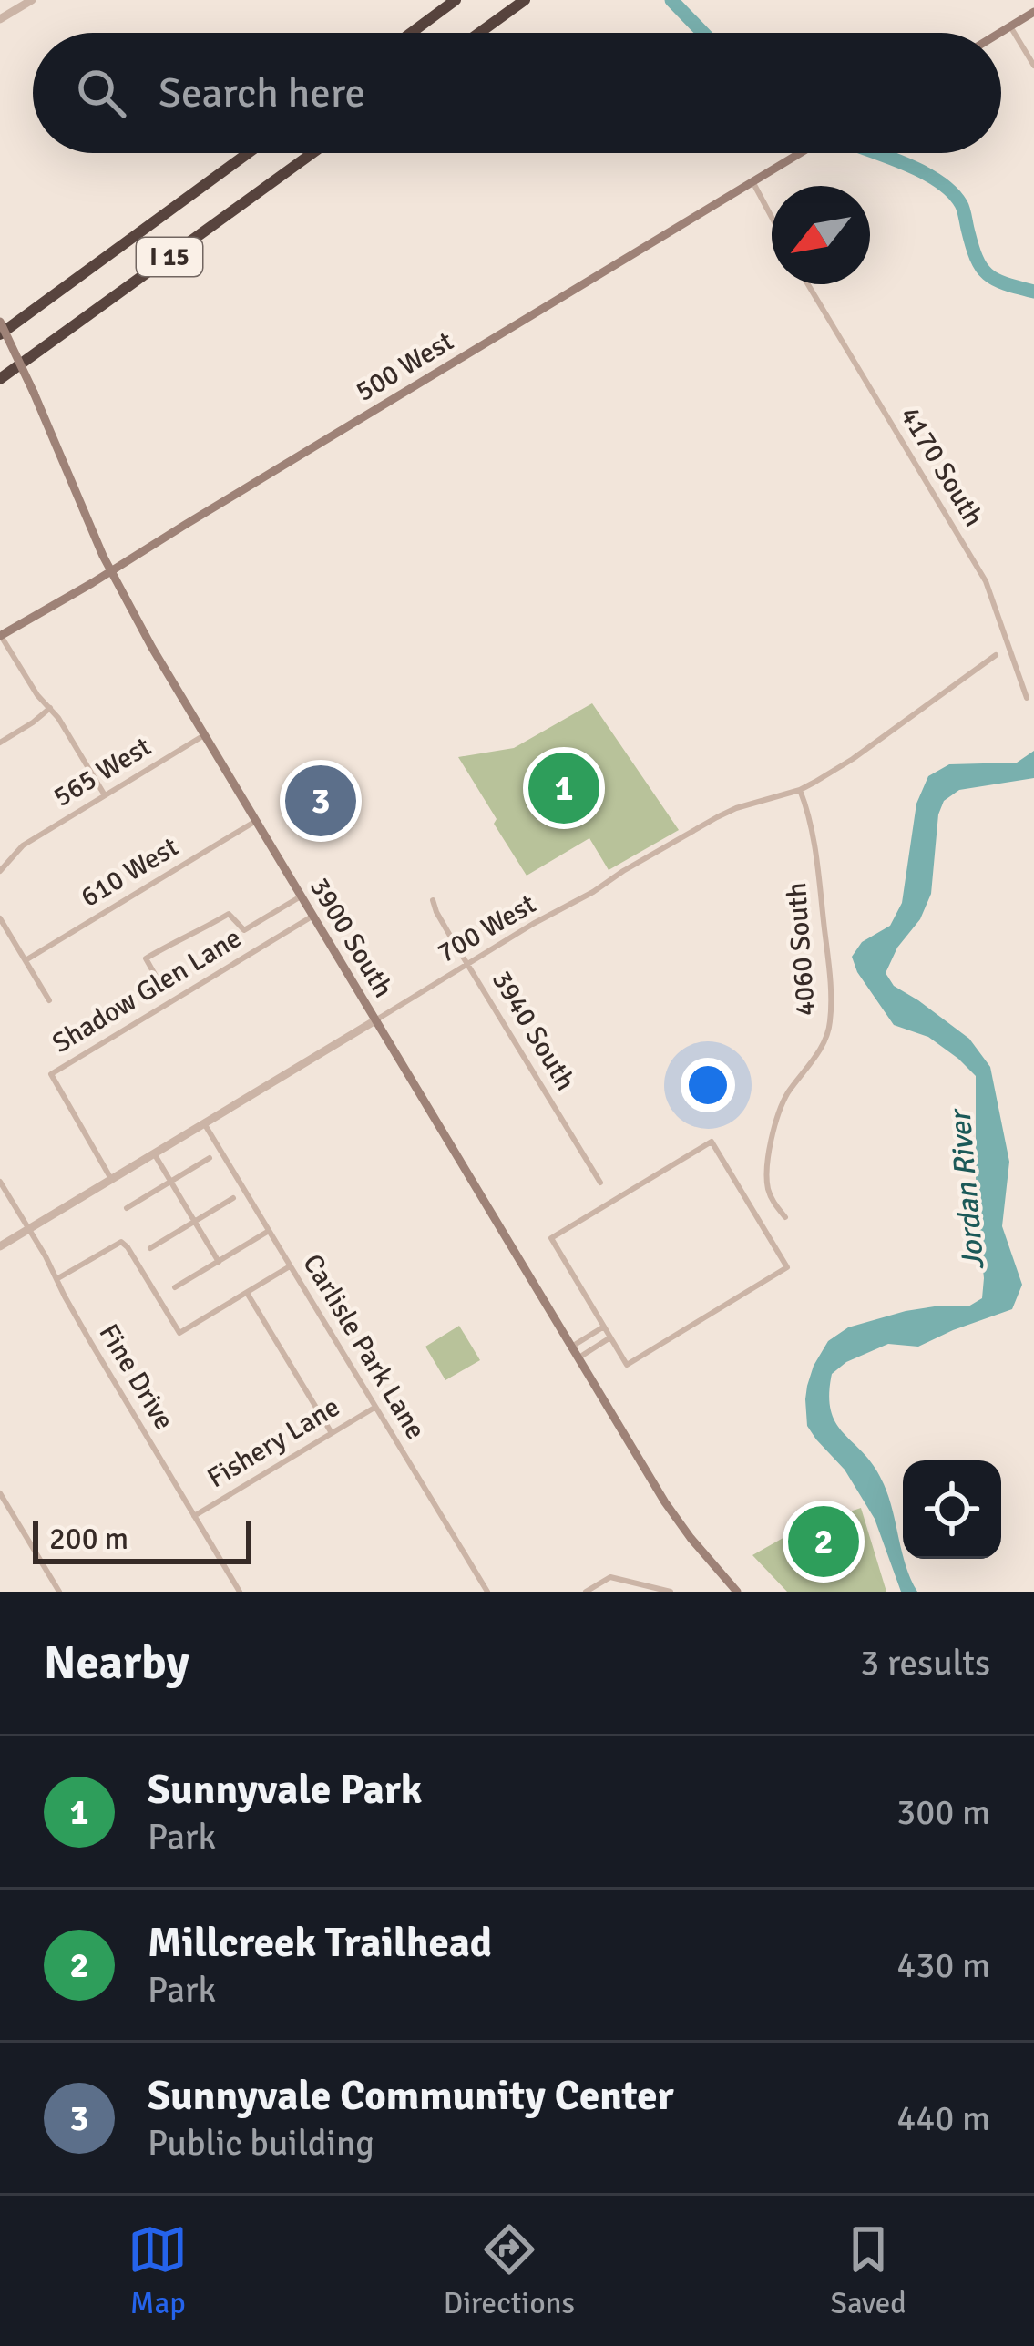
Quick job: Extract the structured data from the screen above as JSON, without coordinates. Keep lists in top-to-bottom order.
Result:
{
  "streets": {
    "highway": ["I 15"],
    "main road": ["500 West", "3900 South"],
    "street": [
      "4170 South",
      "565 West",
      "610 West",
      "700 West",
      "4060 South",
      "Shadow Glen Lane",
      "3940 South",
      "Carlisle Park Lane",
      "Fine Drive",
      "Fishery Lane"
    ]
  },
  "crossings": [
    ["500 West", "3900 South"],
    ["565 West", "3900 South"],
    ["610 West", "3900 South"],
    ["700 West", "3900 South"],
    ["700 West", "4060 South"],
    ["700 West", "Shadow Glen Lane"],
    ["700 West", "3940 South"],
    ["700 West", "Carlisle Park Lane"],
    ["700 West", "Fine Drive"],
    ["3900 South", "Shadow Glen Lane"],
    ["Carlisle Park Lane", "Fishery Lane"],
    ["Fine Drive", "Fishery Lane"]
  ],
  "water": ["Jordan River"],
  "scale_bar": "200 m",
  "north": "bottom left",
  "page": {
    "search": "Search here",
    "pins": ["1", "3", "2"],
    "scale": "200 m",
    "heading": ["Nearby", "3 results"],
    "list": [
      {
        "mark": "1",
        "name": "Sunnyvale Park",
        "note": "Park",
        "value": "300 m"
      },
      {
        "mark": "2",
        "name": "Millcreek Trailhead",
        "note": "Park",
        "value": "430 m"
      },
      {
        "mark": "3",
        "name": "Sunnyvale Community Center",
        "note": "Public building",
        "value": "440 m"
      }
    ],
    "nav": ["Map", "Directions", "Saved"]
  }
}
